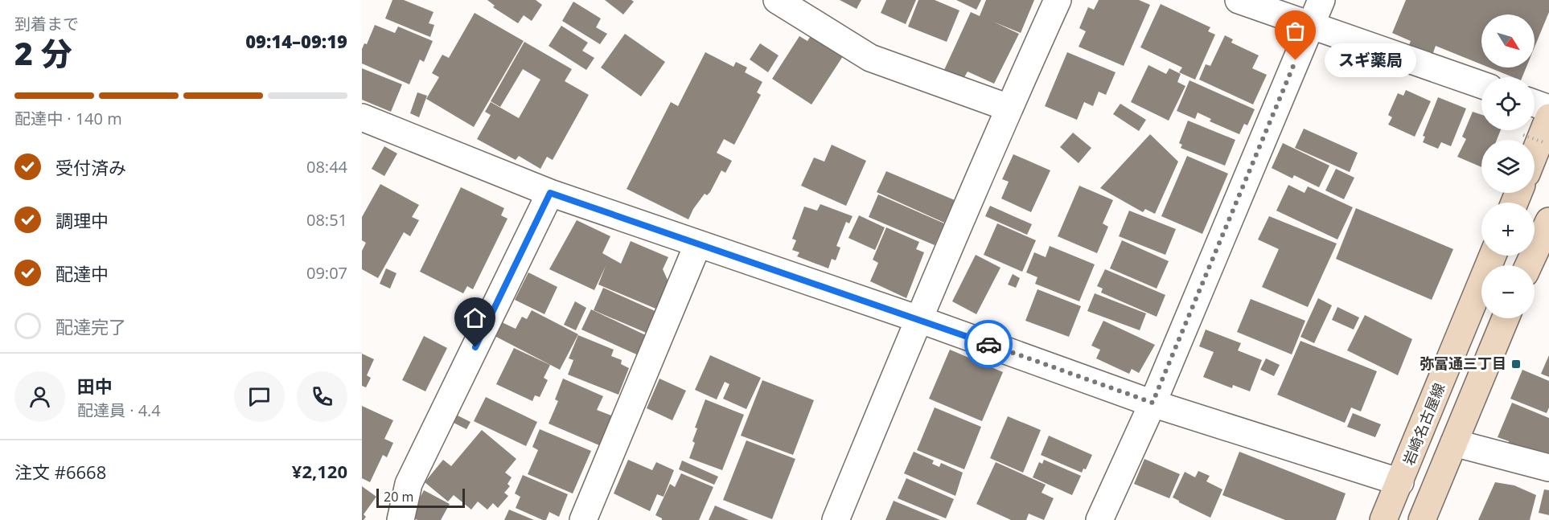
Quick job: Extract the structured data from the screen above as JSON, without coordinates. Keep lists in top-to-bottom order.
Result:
{
  "streets": {
    "main road": ["岩崎名古屋線"]
  },
  "places": {
    "other": ["スギ薬局"],
    "transit": ["弥富通三丁目"]
  },
  "scale_bar": "20 m",
  "north": "bottom right",
  "page": {
    "heading": ["2 分", "到着まで", "09:14–09:19"],
    "panel": [
      "田中",
      "配達員 · 4.4",
      "注文 #6668",
      "¥2,120"
    ],
    "map_buttons": ["+", "−"],
    "bubble": "スギ薬局",
    "bar": "配達中 · 140 m",
    "list": [
      ["受付済み", "08:44"],
      ["調理中", "08:51"],
      ["配達中", "09:07"],
      "配達完了"
    ],
    "scale": "20 m"
  }
}
